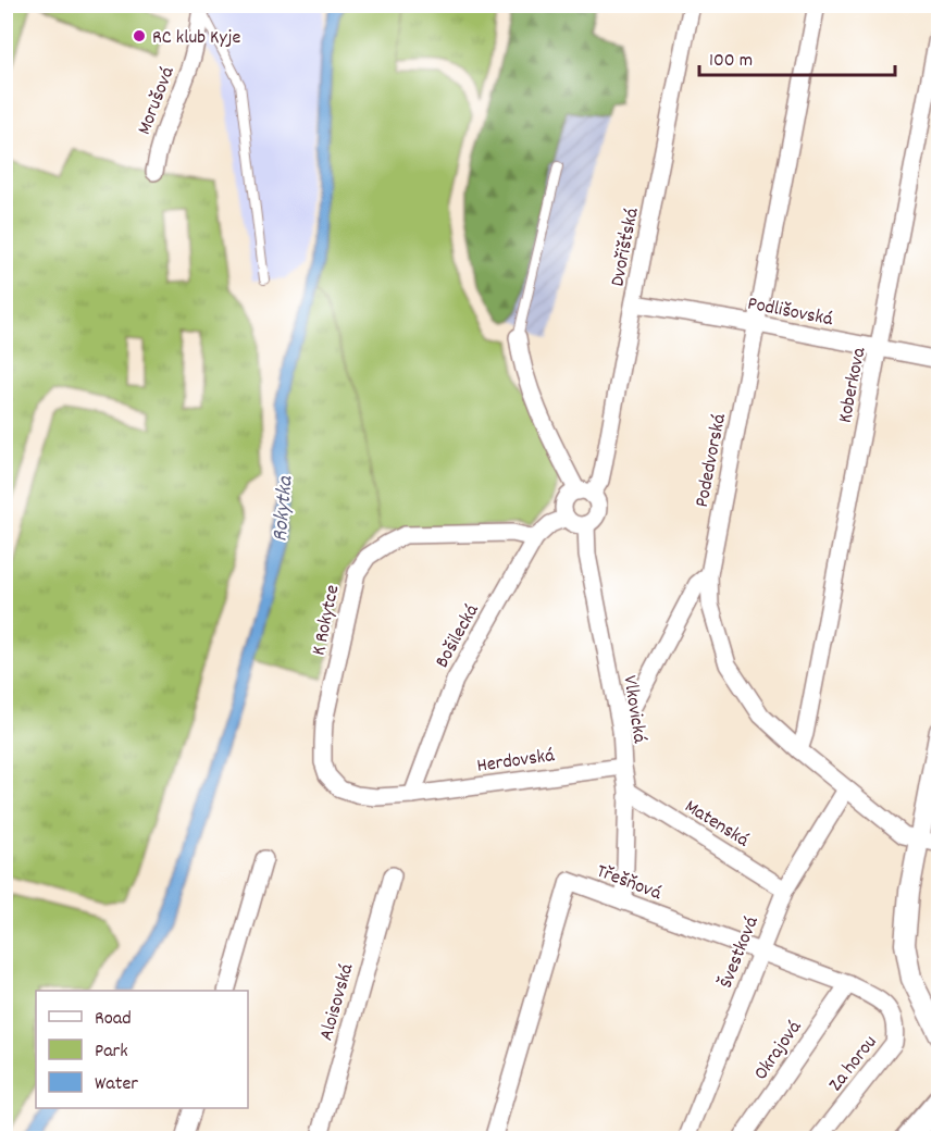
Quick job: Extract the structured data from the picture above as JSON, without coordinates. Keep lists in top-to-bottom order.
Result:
{
  "streets": {
    "street": [
      "Morušová",
      "Dvořišťská",
      "Podlišovská",
      "Koberkova",
      "Podedvorská",
      "K Rokytce",
      "Bošilecká",
      "Vlkovická",
      "Herdovská",
      "Matenská",
      "Třešňová",
      "Švestková",
      "Aloisovská",
      "Okrajová",
      "Za horou"
    ]
  },
  "crossings": [
    ["Dvořišťská", "Podlišovská"],
    ["Dvořišťská", "Bošilecká"],
    ["Dvořišťská", "Vlkovická"],
    ["Podlišovská", "Koberkova"],
    ["Podlišovská", "Podedvorská"],
    ["Koberkova", "Podedvorská"],
    ["Podedvorská", "Švestková"],
    ["K Rokytce", "Bošilecká"],
    ["K Rokytce", "Herdovská"],
    ["Bošilecká", "Vlkovická"],
    ["Bošilecká", "Herdovská"],
    ["Vlkovická", "Herdovská"],
    ["Vlkovická", "Matenská"],
    ["Vlkovická", "Třešňová"],
    ["Matenská", "Švestková"],
    ["Třešňová", "Švestková"],
    ["Třešňová", "Okrajová"],
    ["Třešňová", "Za horou"]
  ],
  "water": ["Rokytka"],
  "places": ["RC klub Kyje"],
  "legend": ["Road", "Park", "Water"],
  "scale_bar": "100 m"
}
